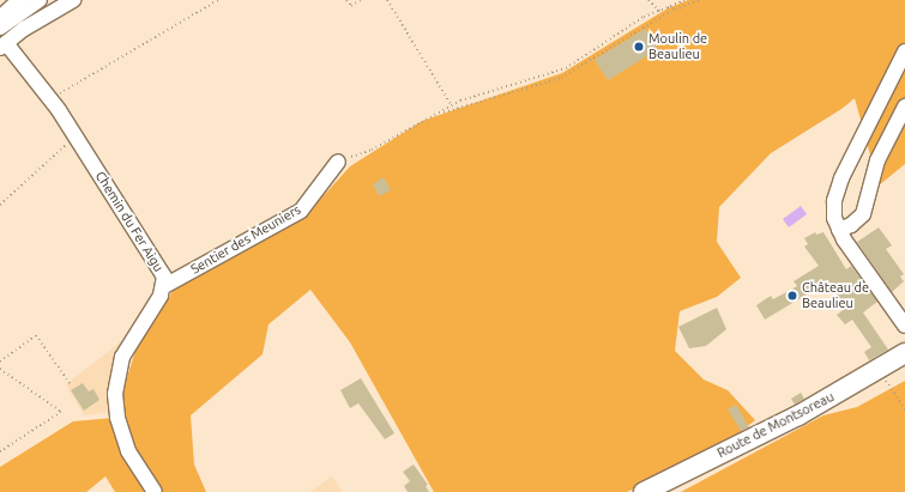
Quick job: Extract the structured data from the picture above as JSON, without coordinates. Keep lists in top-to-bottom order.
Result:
{
  "streets": {
    "main road": ["Route de Montsoreau"],
    "street": ["Chemin du Fer Aigu", "Sentier des Meuniers"]
  },
  "crossings": [
    ["Chemin du Fer Aigu", "Sentier des Meuniers"]
  ],
  "places": ["Moulin de Beaulieu", "Château de Beaulieu"]
}
